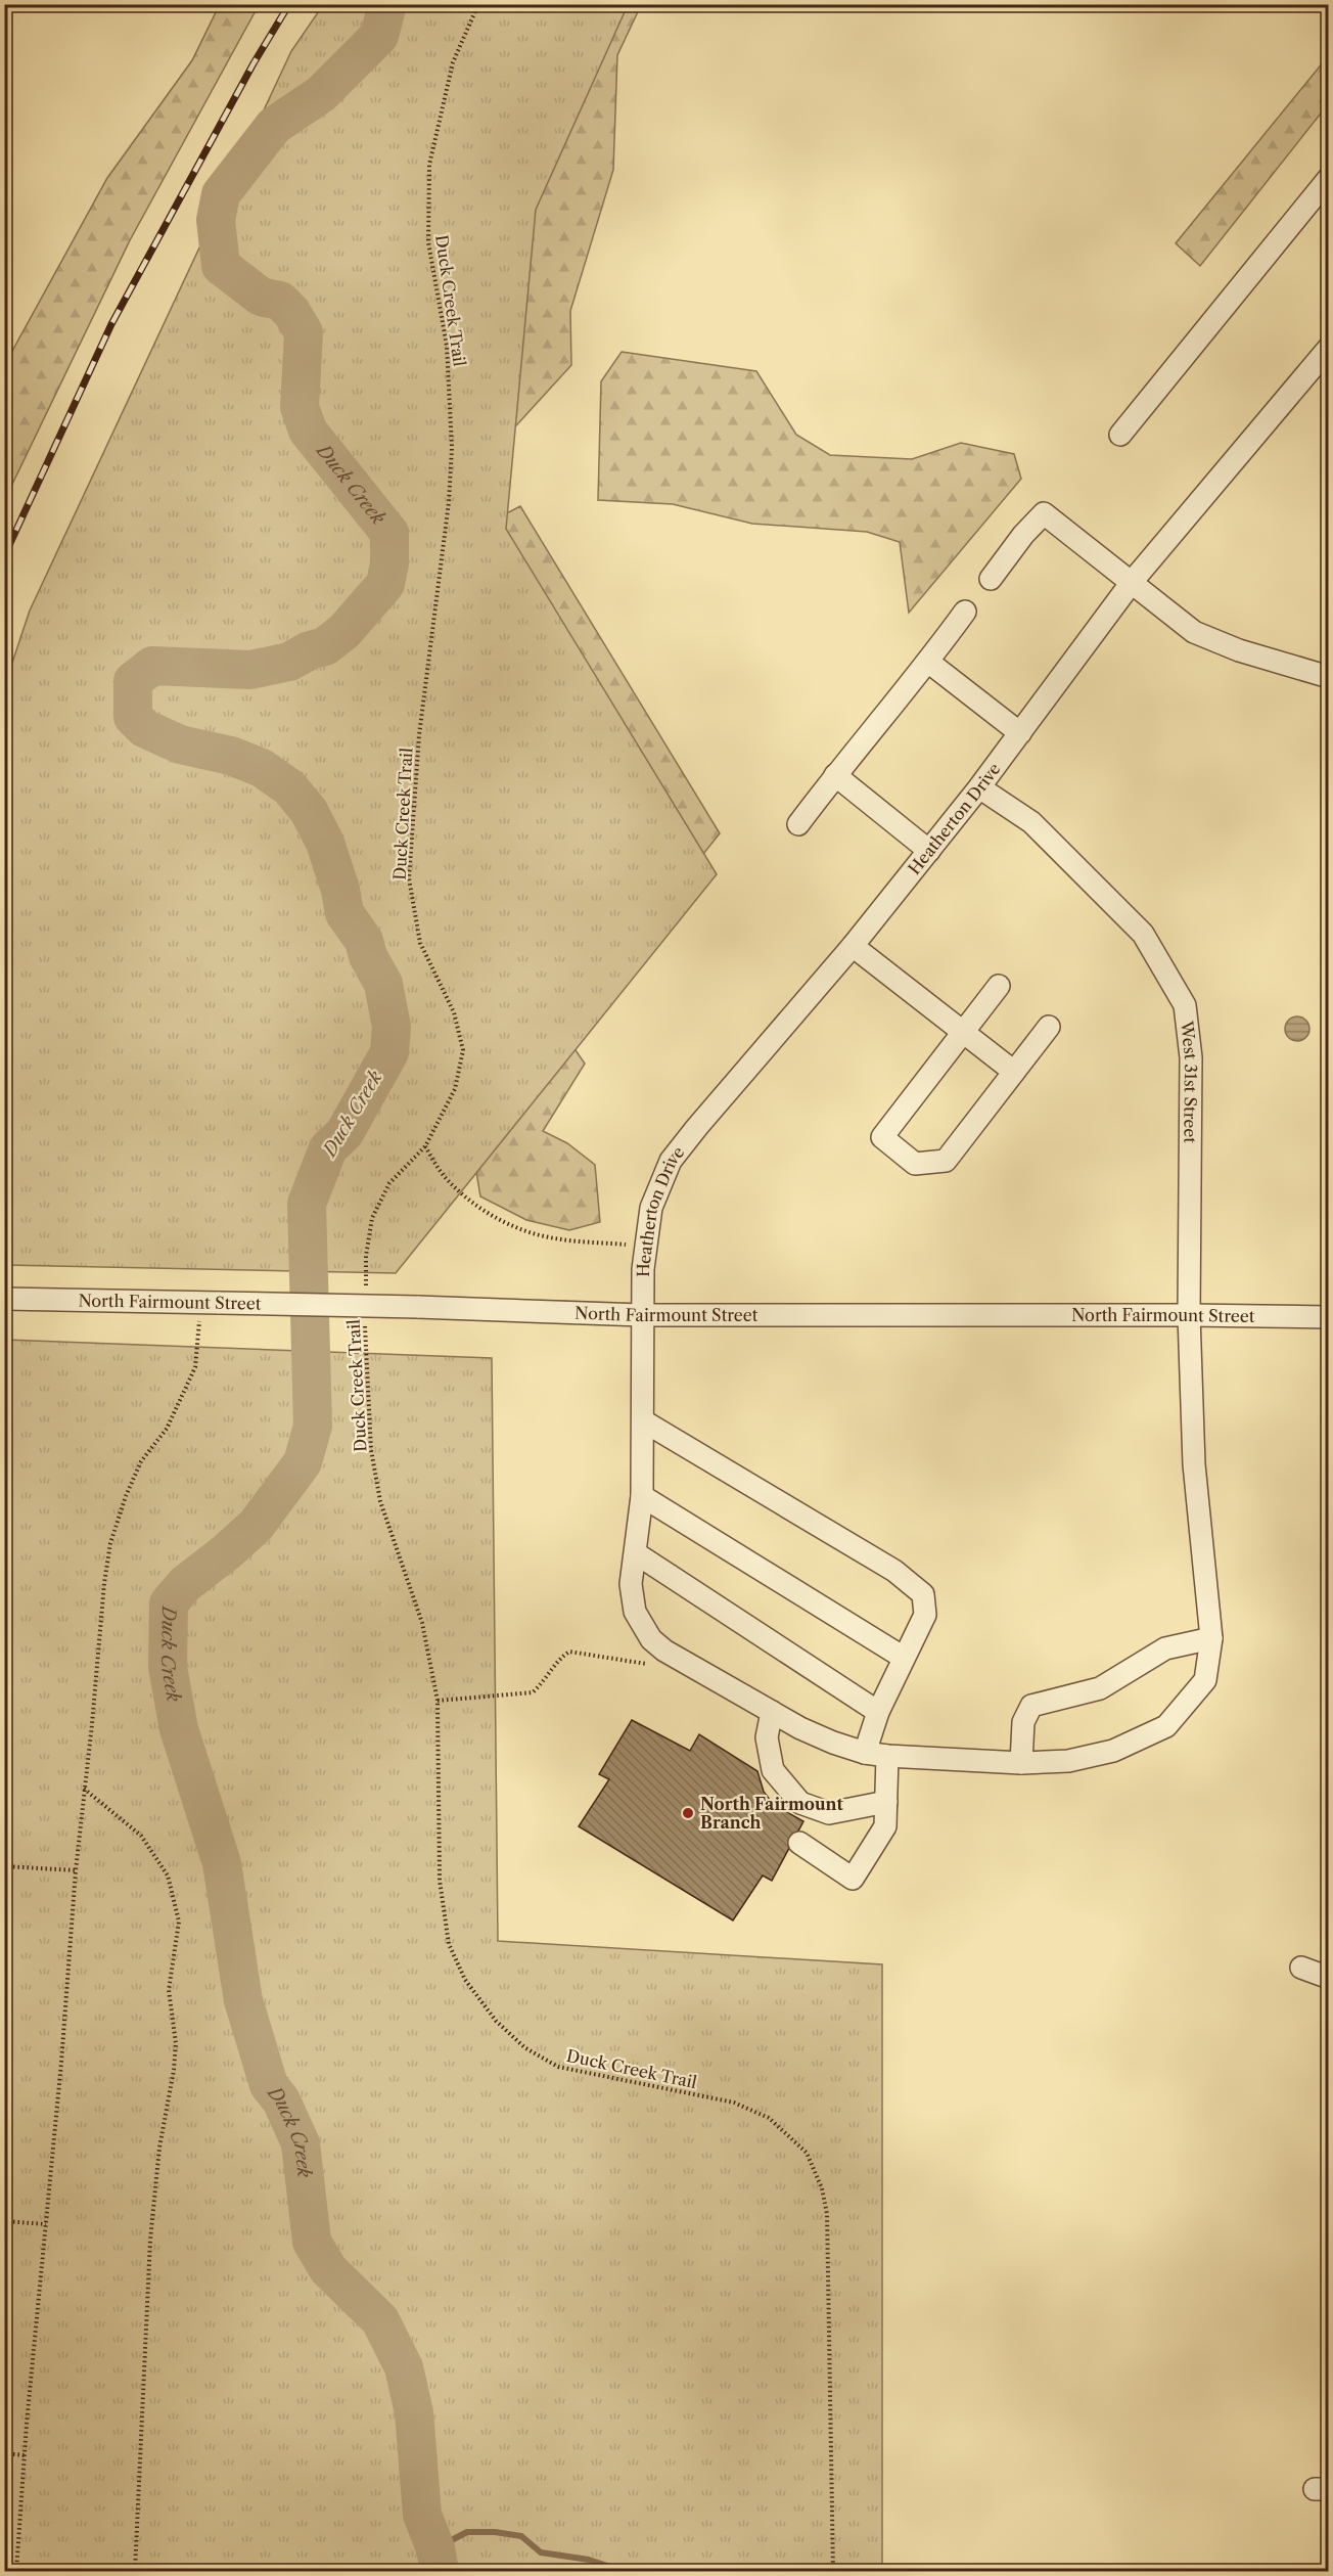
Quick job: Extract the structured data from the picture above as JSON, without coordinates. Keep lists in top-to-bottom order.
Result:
{
  "streets": {
    "street": ["Heatherton Drive", "West 31st Street", "North Fairmount Street"],
    "path": ["Duck Creek Trail"]
  },
  "crossings": [
    ["Heatherton Drive", "West 31st Street"],
    ["Heatherton Drive", "North Fairmount Street"],
    ["West 31st Street", "North Fairmount Street"]
  ],
  "water": ["Duck Creek"],
  "places": ["North Fairmount Branch"]
}
